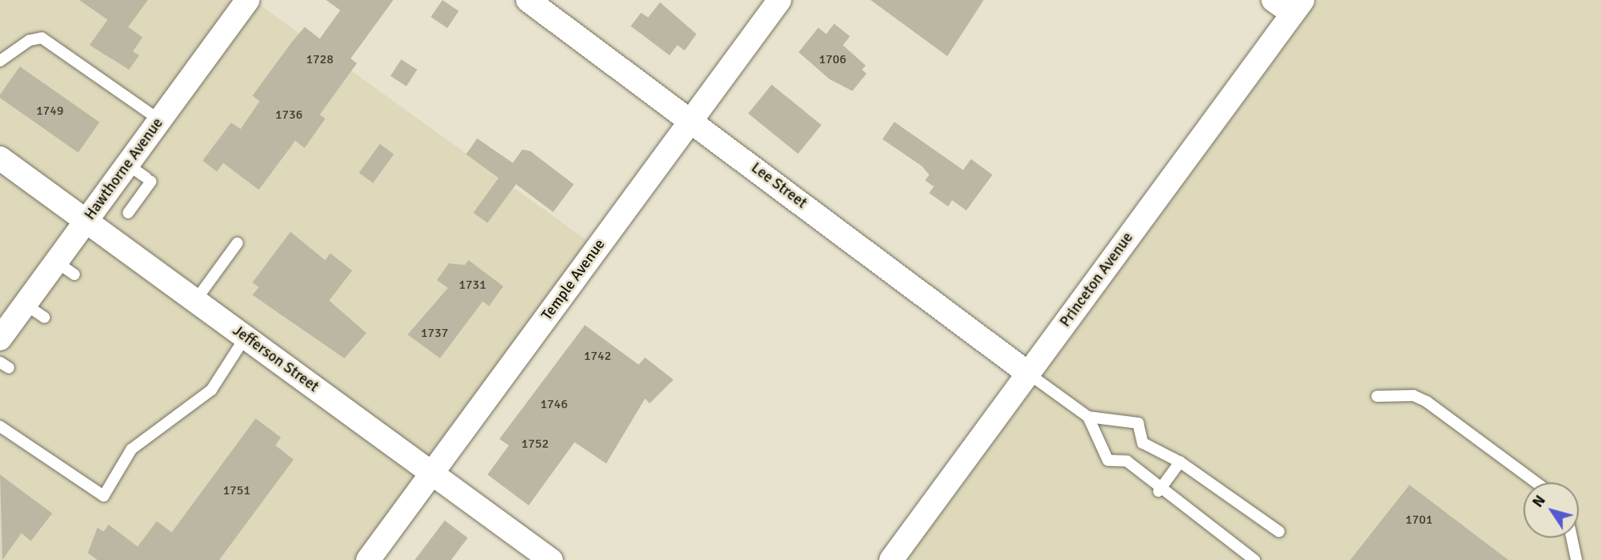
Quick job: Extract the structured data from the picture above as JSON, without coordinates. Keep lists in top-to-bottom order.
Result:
{
  "streets": {
    "street": [
      "Hawthorne Avenue",
      "Lee Street",
      "Temple Avenue",
      "Princeton Avenue",
      "Jefferson Street"
    ]
  },
  "crossings": [
    ["Hawthorne Avenue", "Jefferson Street"],
    ["Lee Street", "Temple Avenue"],
    ["Lee Street", "Princeton Avenue"],
    ["Temple Avenue", "Jefferson Street"]
  ],
  "house_numbers": [
    "1728",
    "1706",
    "1749",
    "1736",
    "1731",
    "1737",
    "1742",
    "1746",
    "1752",
    "1751",
    "1701"
  ],
  "north": "top left"
}
